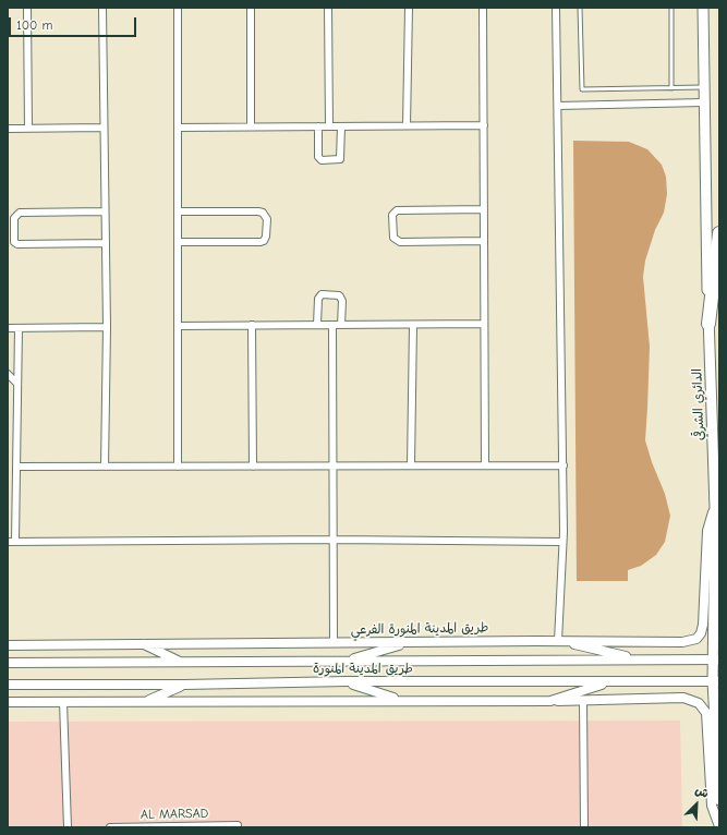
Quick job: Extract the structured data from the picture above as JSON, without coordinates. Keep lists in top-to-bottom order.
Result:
{
  "streets": {
    "main road": ["الدائري الشرقي"],
    "street": ["طريق المدينة المنورة الفرعي", "طريق المدينة المنورة", "AL MARSAD"]
  },
  "crossings": [
    ["الدائري الشرقي", "طريق المدينة المنورة الفرعي"],
    ["الدائري الشرقي", "طريق المدينة المنورة"]
  ],
  "scale_bar": "100 m",
  "north": "top right"
}
